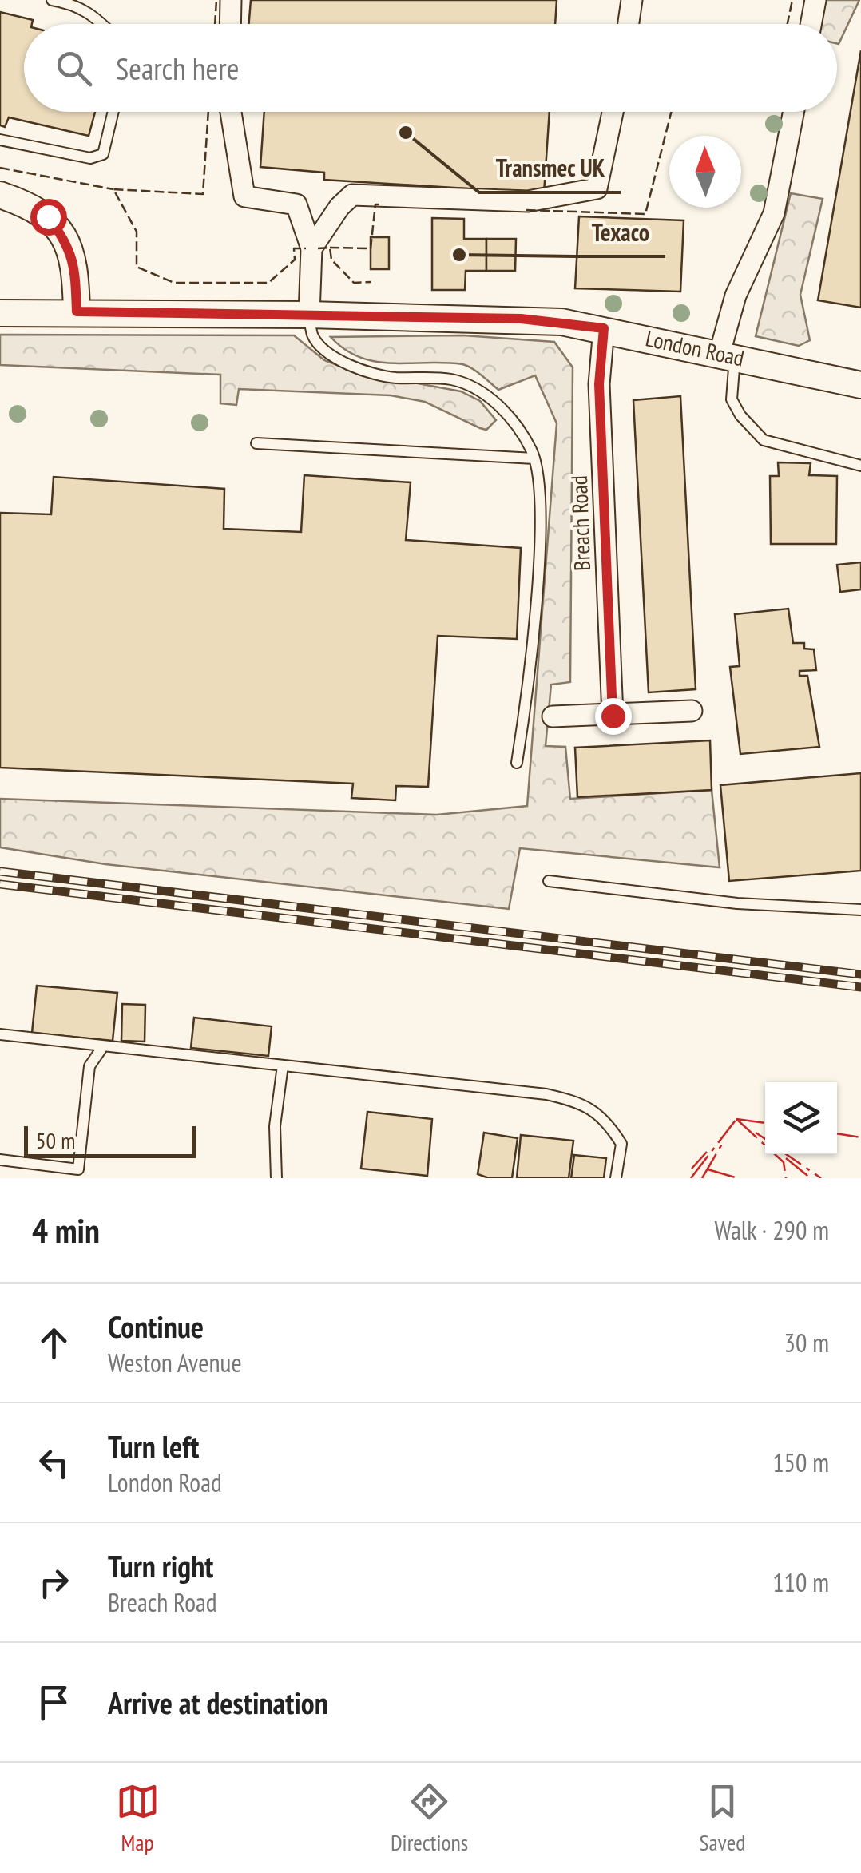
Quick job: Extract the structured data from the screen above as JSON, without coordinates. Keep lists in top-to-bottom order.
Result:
{
  "streets": {
    "street": ["London Road", "Breach Road"]
  },
  "crossings": [
    ["London Road", "Breach Road"]
  ],
  "places": ["Transmec UK", "Texaco"],
  "scale_bar": "50 m",
  "north": "top",
  "page": {
    "search": "Search here",
    "scale": "50 m",
    "heading": ["4 min", "Walk · 290 m"],
    "list": [
      ["Continue", "Weston Avenue", "30 m"],
      ["Turn left", "London Road", "150 m"],
      ["Turn right", "Breach Road", "110 m"],
      "Arrive at destination"
    ],
    "nav": ["Map", "Directions", "Saved"]
  }
}
